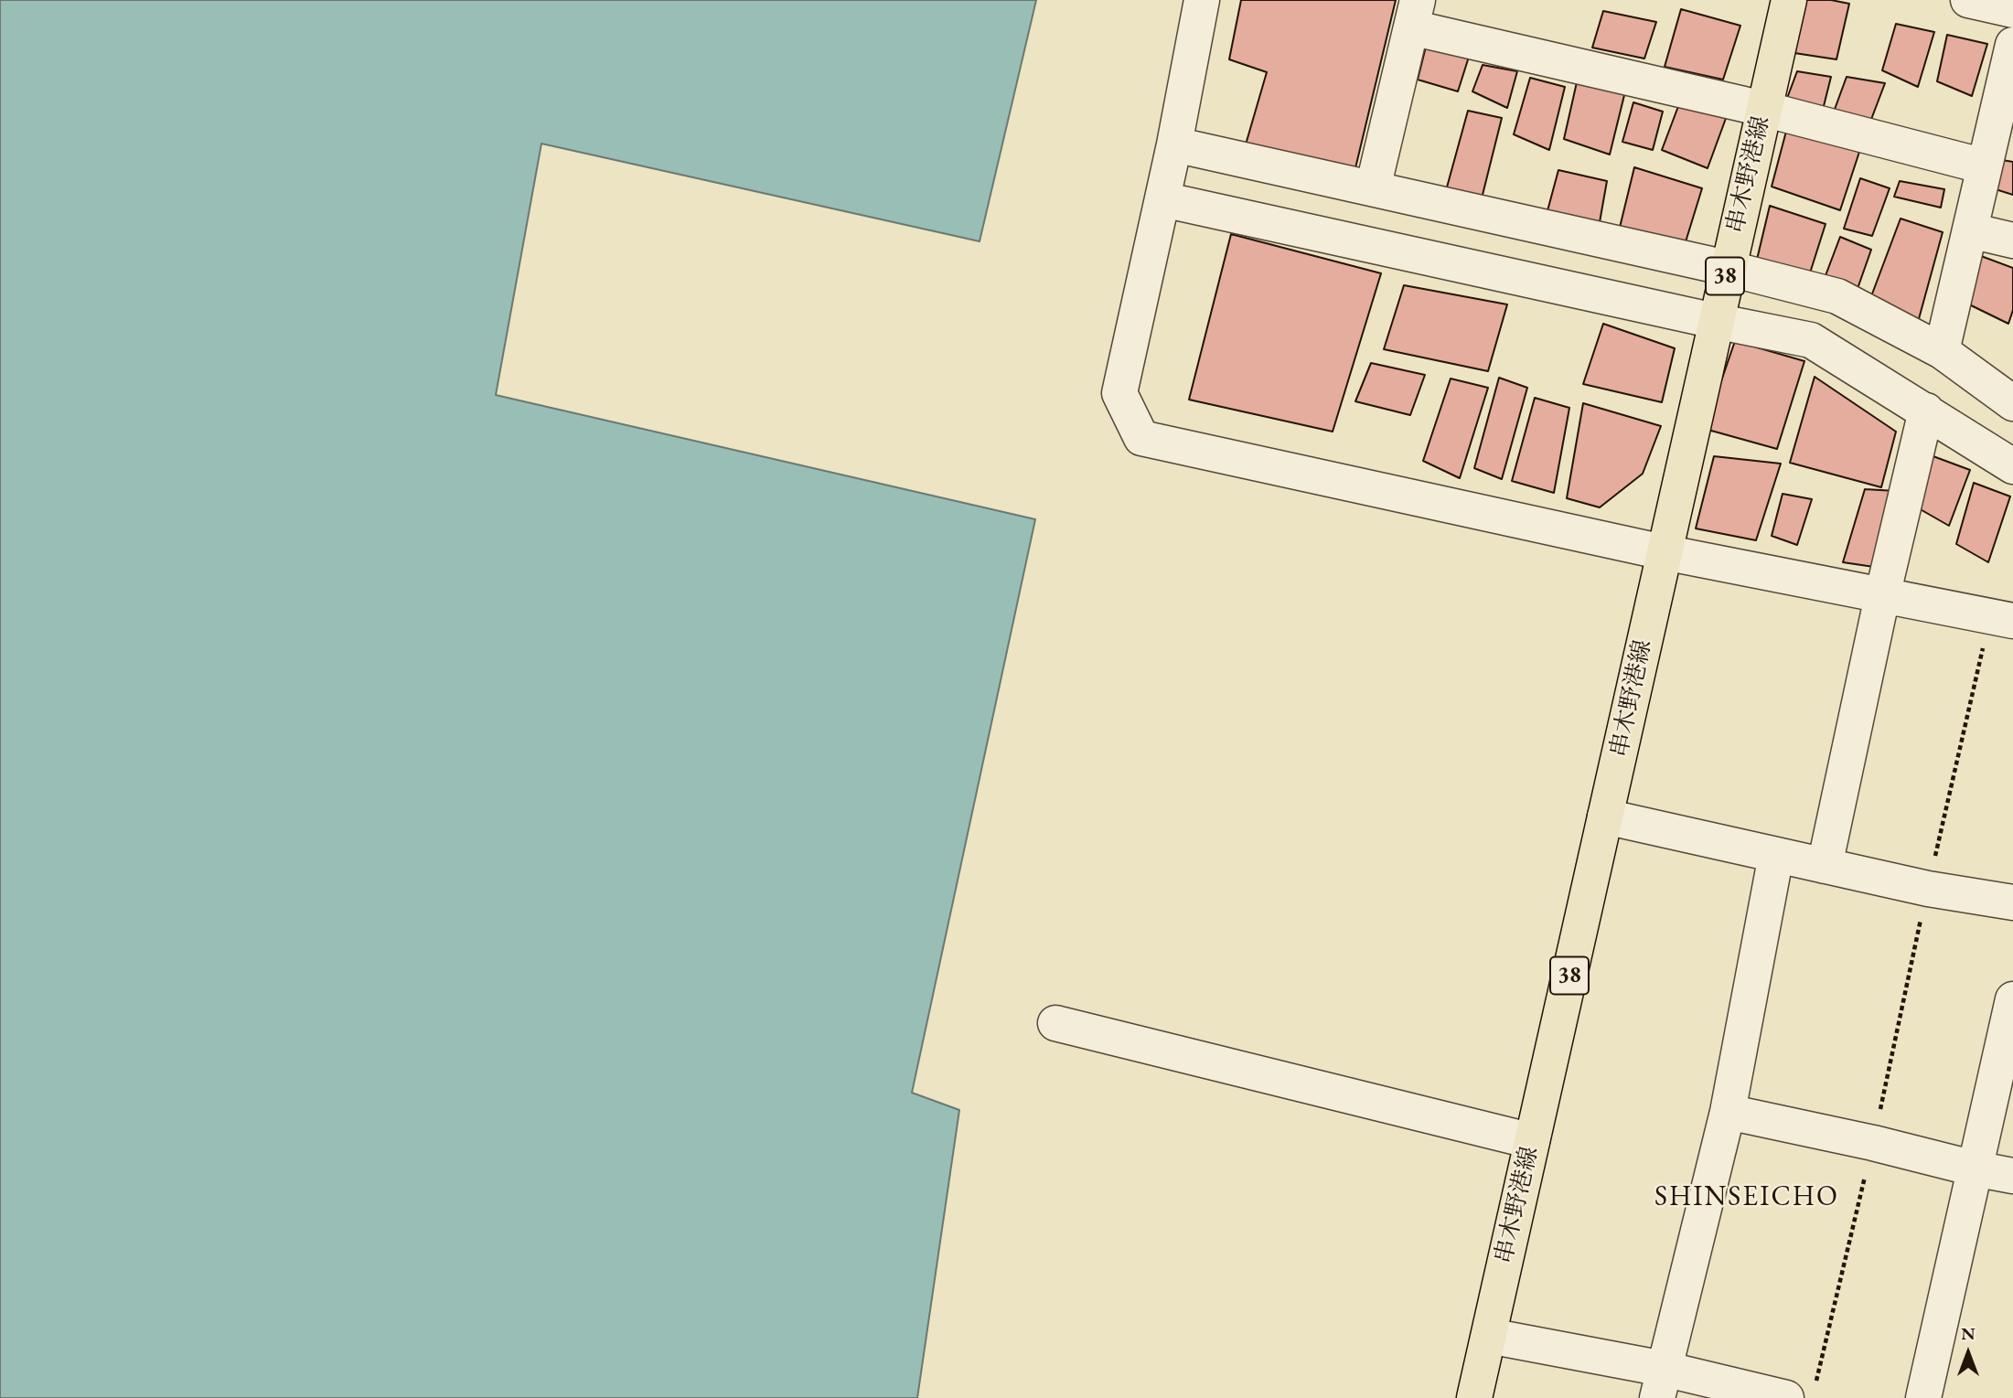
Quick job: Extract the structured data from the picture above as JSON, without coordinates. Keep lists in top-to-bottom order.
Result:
{
  "streets": {
    "main road": ["串木野港線", "38"]
  },
  "districts": ["SHINSEICHO"],
  "north": "top"
}
